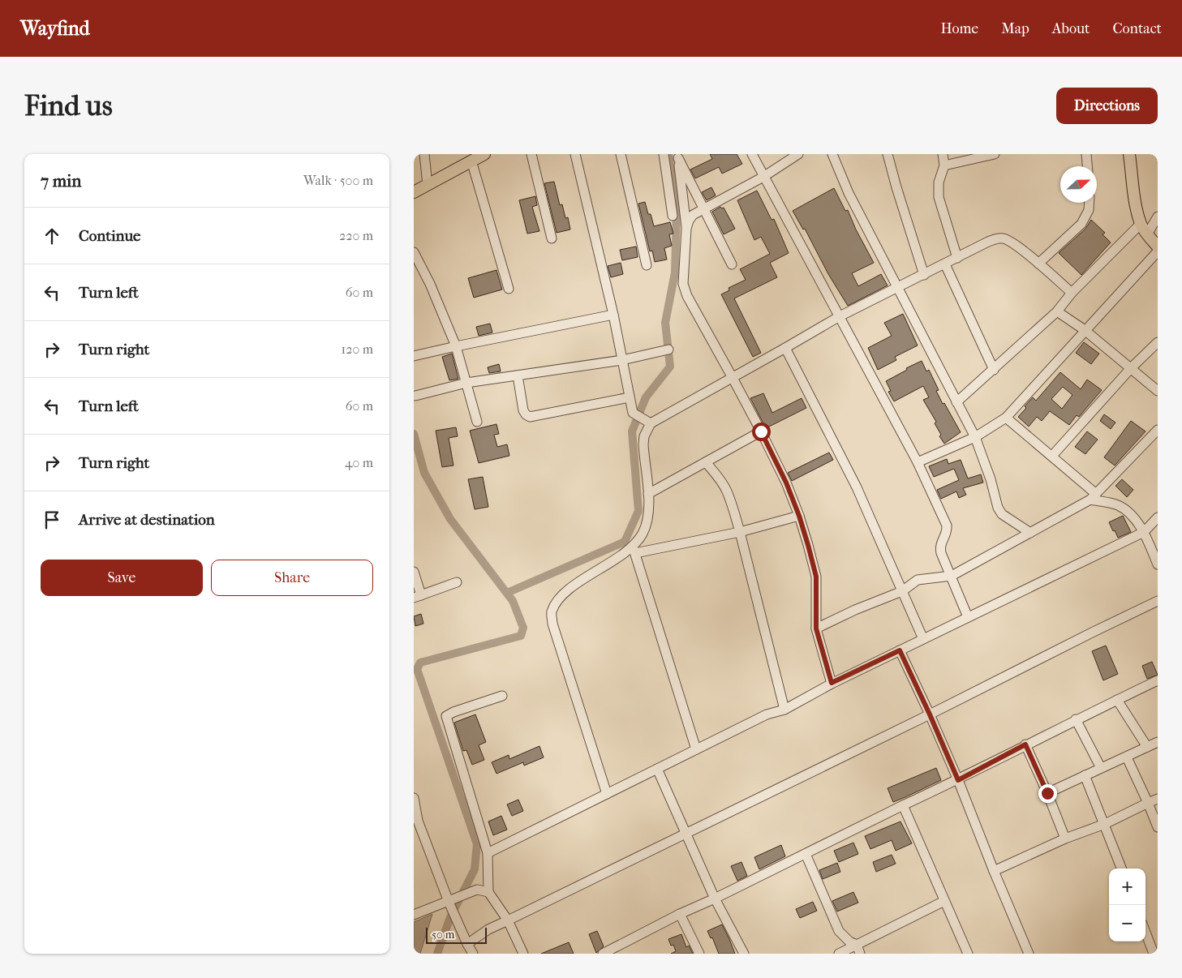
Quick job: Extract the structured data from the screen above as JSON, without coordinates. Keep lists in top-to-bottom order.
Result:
{
  "scale_bar": "50 m",
  "north": "right",
  "page": {
    "header": "Wayfind",
    "nav": [
      "Home",
      "Map",
      "About",
      "Contact"
    ],
    "buttons": [
      "Directions",
      ["Save", "Share"]
    ],
    "title": "Find us",
    "heading": ["7 min", "Walk · 500 m"],
    "list": [
      ["Continue", "220 m"],
      ["Turn left", "60 m"],
      ["Turn right", "120 m"],
      ["Turn left", "60 m"],
      ["Turn right", "40 m"],
      "Arrive at destination"
    ],
    "map_buttons": ["+", "−"],
    "scale": "50 m"
  }
}
